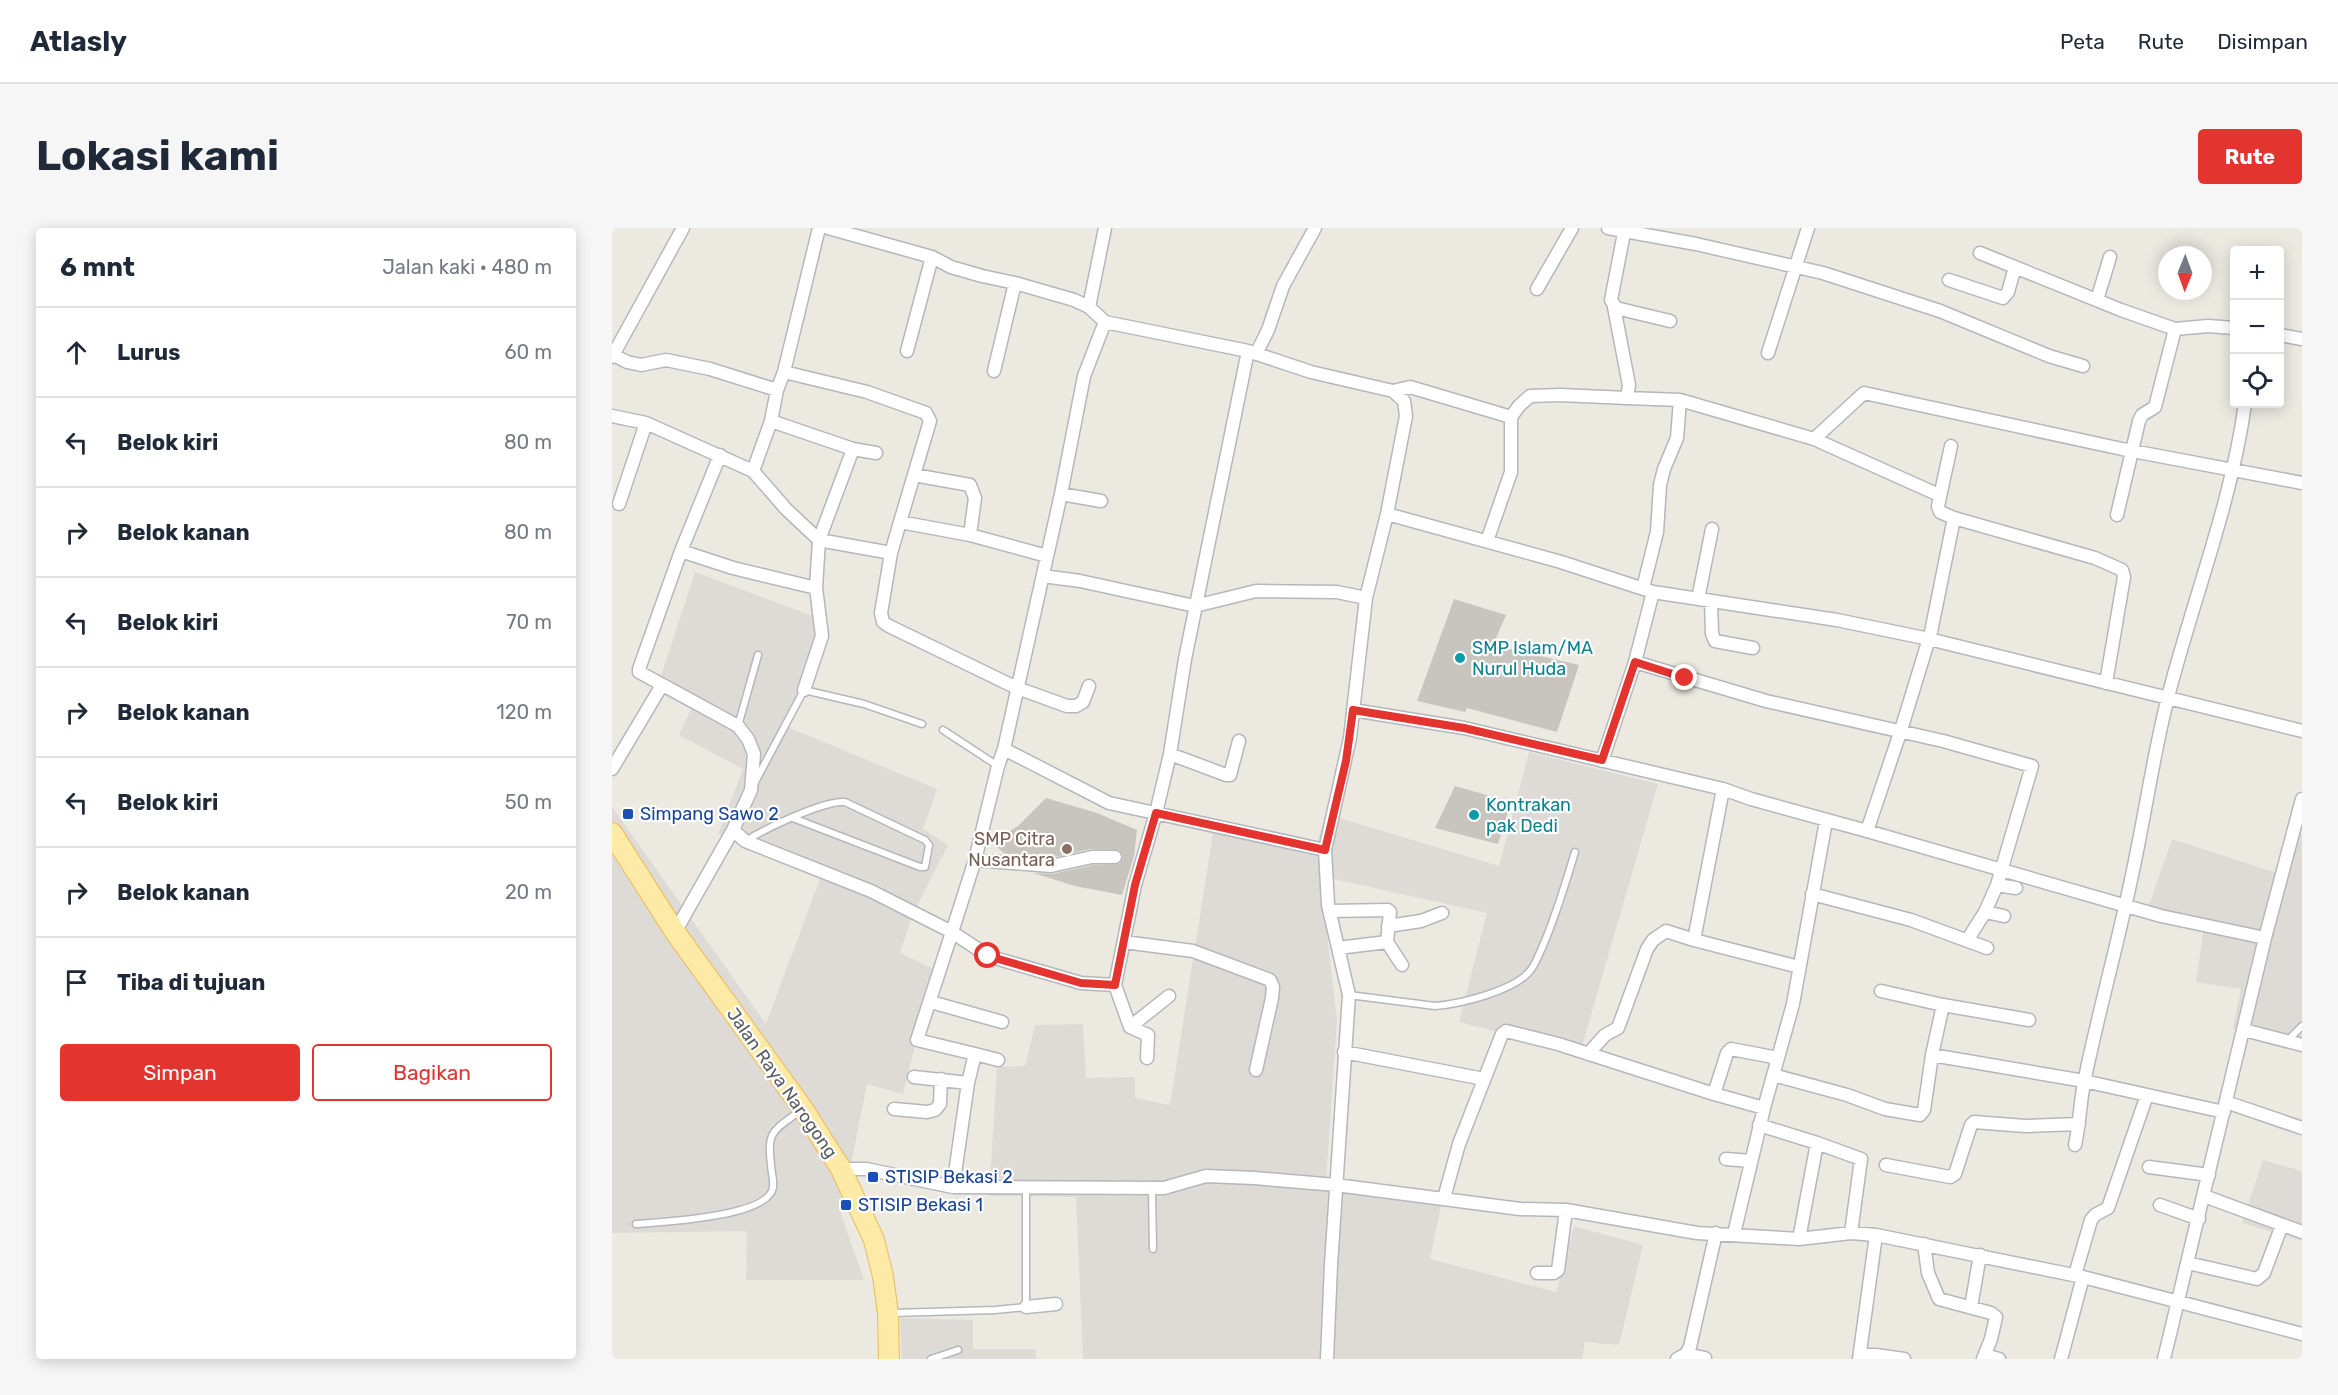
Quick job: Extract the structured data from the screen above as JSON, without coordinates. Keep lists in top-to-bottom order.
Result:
{
  "streets": {
    "main road": ["Jalan Raya Narogong"]
  },
  "places": {
    "other": ["SMP Islam/MA Nurul Huda", "Kontrakan pak Dedi", "SMP Citra Nusantara"],
    "transit": ["Simpang Sawo 2", "STISIP Bekasi 2", "STISIP Bekasi 1"]
  },
  "north": "bottom",
  "page": {
    "header": "Atlasly",
    "nav": ["Peta", "Rute", "Disimpan"],
    "buttons": [
      "Rute",
      ["Simpan", "Bagikan"]
    ],
    "title": "Lokasi kami",
    "heading": ["6 mnt", "Jalan kaki · 480 m"],
    "map_buttons": ["+", "−"],
    "list": [
      ["Lurus", "60 m"],
      ["Belok kiri", "80 m"],
      ["Belok kanan", "80 m"],
      ["Belok kiri", "70 m"],
      ["Belok kanan", "120 m"],
      ["Belok kiri", "50 m"],
      ["Belok kanan", "20 m"],
      "Tiba di tujuan"
    ]
  }
}
